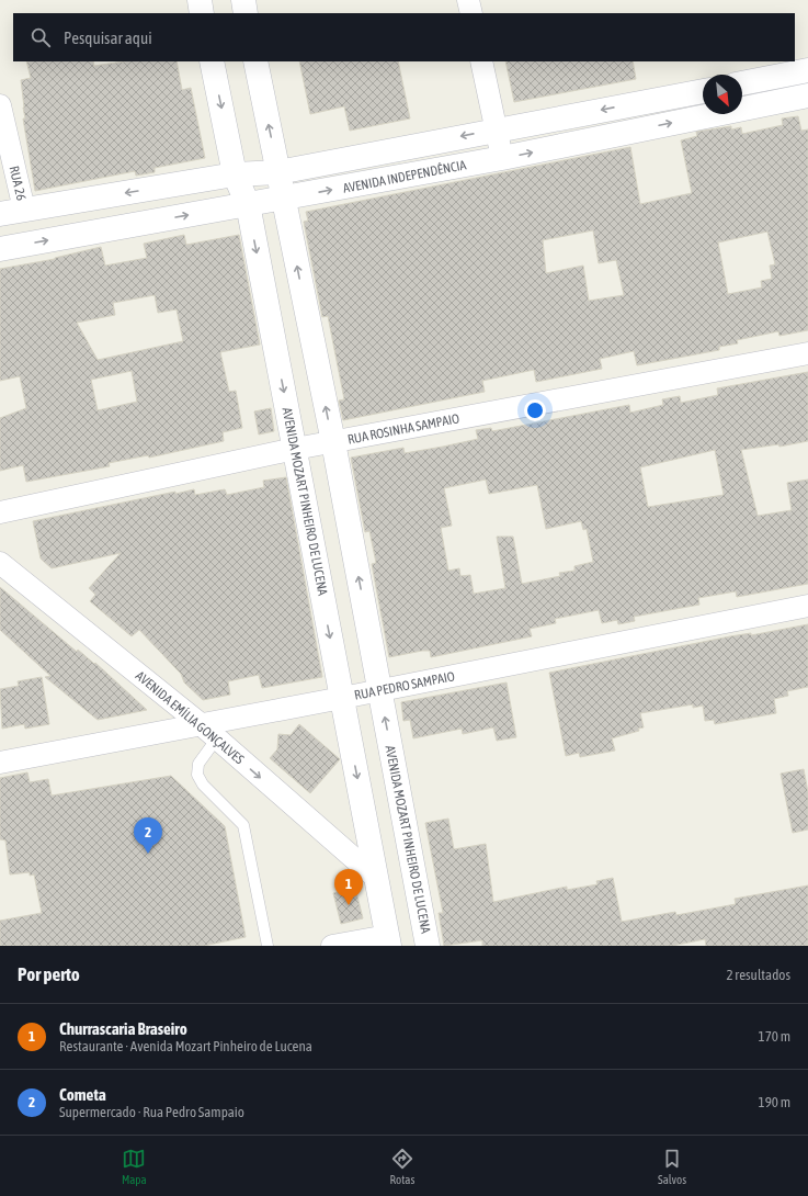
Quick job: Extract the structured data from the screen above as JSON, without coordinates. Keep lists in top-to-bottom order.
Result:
{
  "streets": {
    "main road": ["AVENIDA INDEPENDÊNCIA", "AVENIDA MOZART PINHEIRO DE LUCENA"],
    "street": [
      "RUA 26",
      "RUA ROSINHA SAMPAIO",
      "RUA PEDRO SAMPAIO",
      "AVENIDA EMÍLIA GONÇALVES"
    ]
  },
  "crossings": [
    ["AVENIDA INDEPENDÊNCIA", "AVENIDA MOZART PINHEIRO DE LUCENA"],
    ["RUA ROSINHA SAMPAIO", "AVENIDA MOZART PINHEIRO DE LUCENA"],
    ["AVENIDA MOZART PINHEIRO DE LUCENA", "RUA PEDRO SAMPAIO"],
    ["AVENIDA MOZART PINHEIRO DE LUCENA", "AVENIDA EMÍLIA GONÇALVES"],
    ["RUA PEDRO SAMPAIO", "AVENIDA EMÍLIA GONÇALVES"]
  ],
  "one_way": ["AVENIDA EMÍLIA GONÇALVES"],
  "north": "bottom right",
  "page": {
    "search": "Pesquisar aqui",
    "pins": ["2", "1"],
    "heading": ["Por perto", "2 resultados"],
    "list": [
      {
        "mark": "1",
        "name": "Churrascaria Braseiro",
        "note": "Restaurante · Avenida Mozart Pinheiro de Lucena",
        "value": "170 m"
      },
      {
        "mark": "2",
        "name": "Cometa",
        "note": "Supermercado · Rua Pedro Sampaio",
        "value": "190 m"
      }
    ],
    "nav": ["Mapa", "Rotas", "Salvos"]
  }
}
